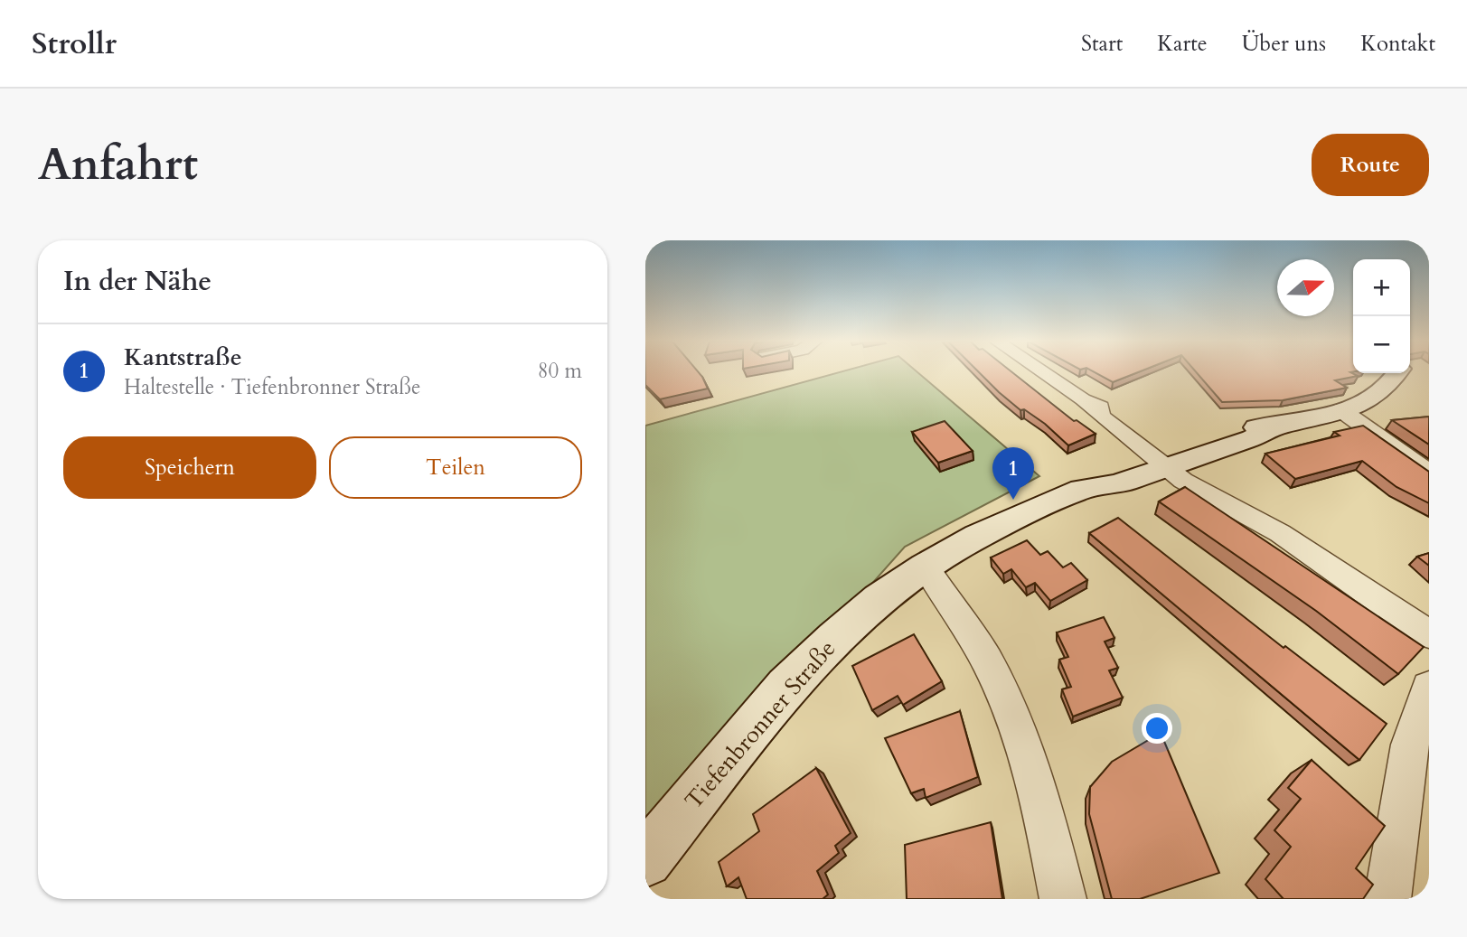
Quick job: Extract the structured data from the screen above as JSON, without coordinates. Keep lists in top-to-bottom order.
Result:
{
  "streets": {
    "street": ["Tiefenbronner Straße"]
  },
  "north": "right",
  "page": {
    "header": "Strollr",
    "nav": [
      "Start",
      "Karte",
      "Über uns",
      "Kontakt"
    ],
    "buttons": [
      "Route",
      ["Speichern", "Teilen"]
    ],
    "title": "Anfahrt",
    "heading": "In der Nähe",
    "map_buttons": ["+", "−"],
    "list": [
      {
        "mark": "1",
        "name": "Kantstraße",
        "note": "Haltestelle · Tiefenbronner Straße",
        "value": "80 m"
      }
    ],
    "pins": "1"
  }
}
